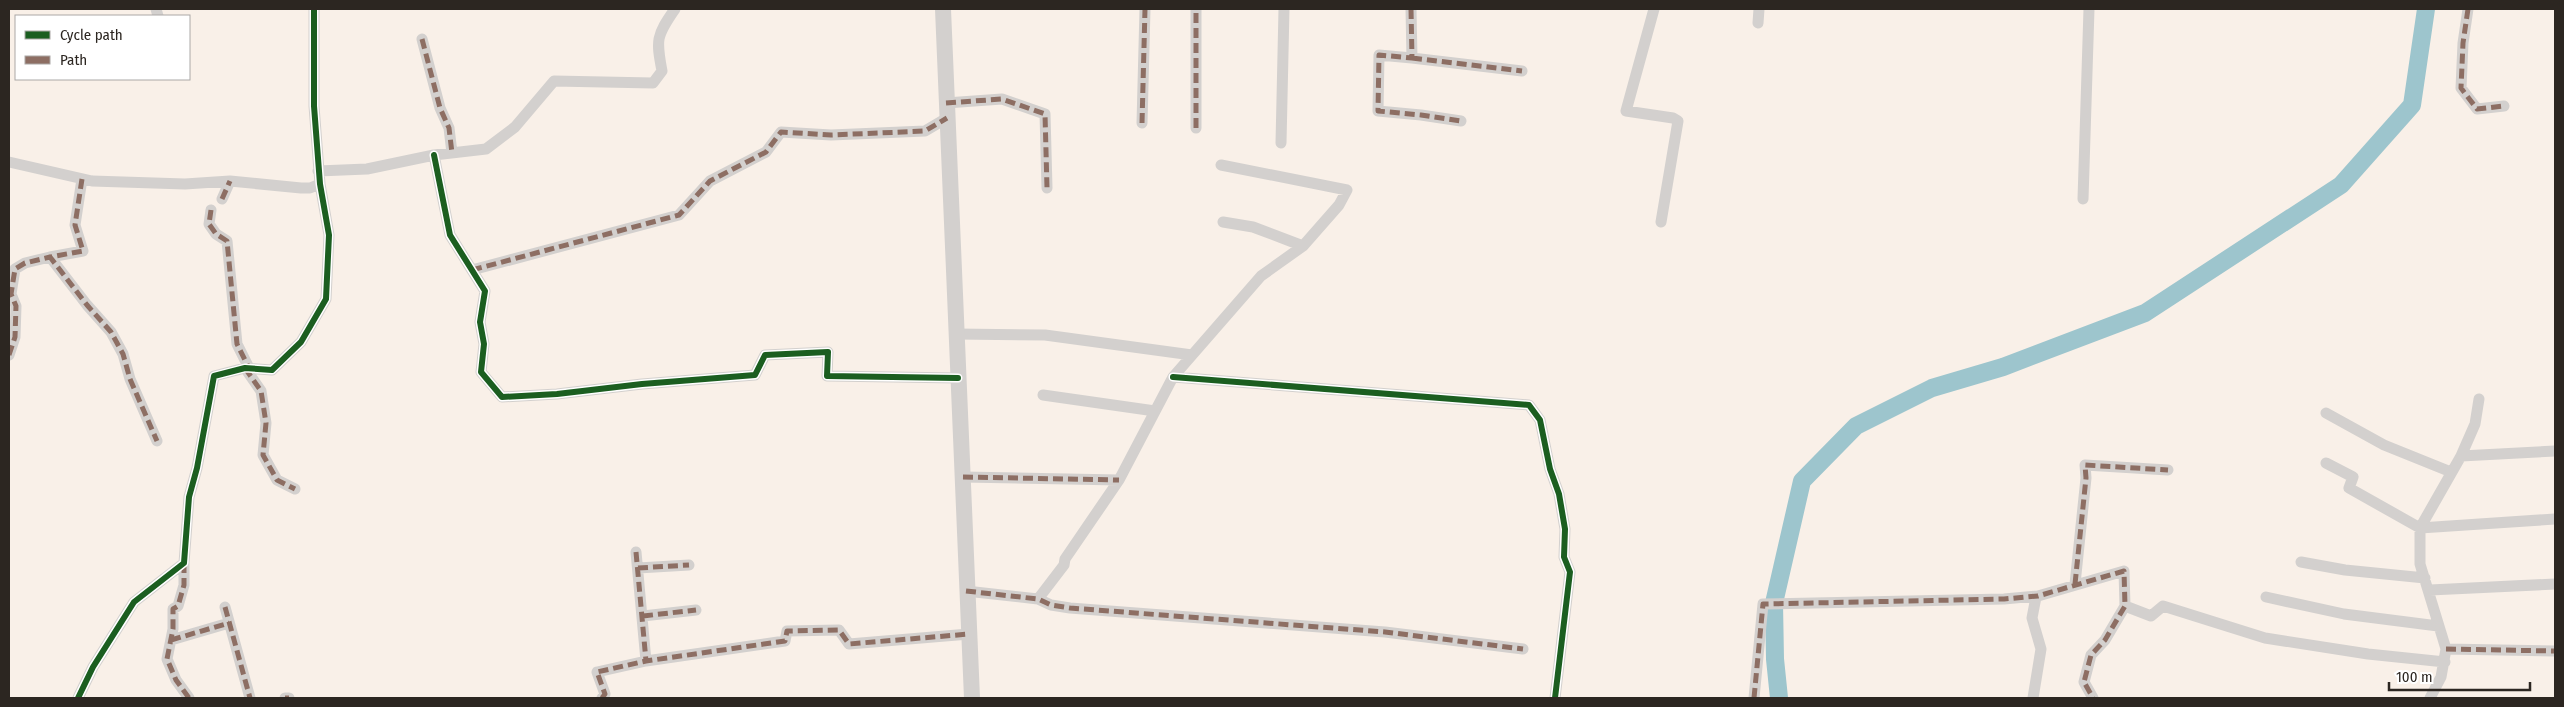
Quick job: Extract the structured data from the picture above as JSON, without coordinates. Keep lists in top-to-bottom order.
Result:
{
  "legend": ["Cycle path", "Path"],
  "scale_bar": "100 m"
}
